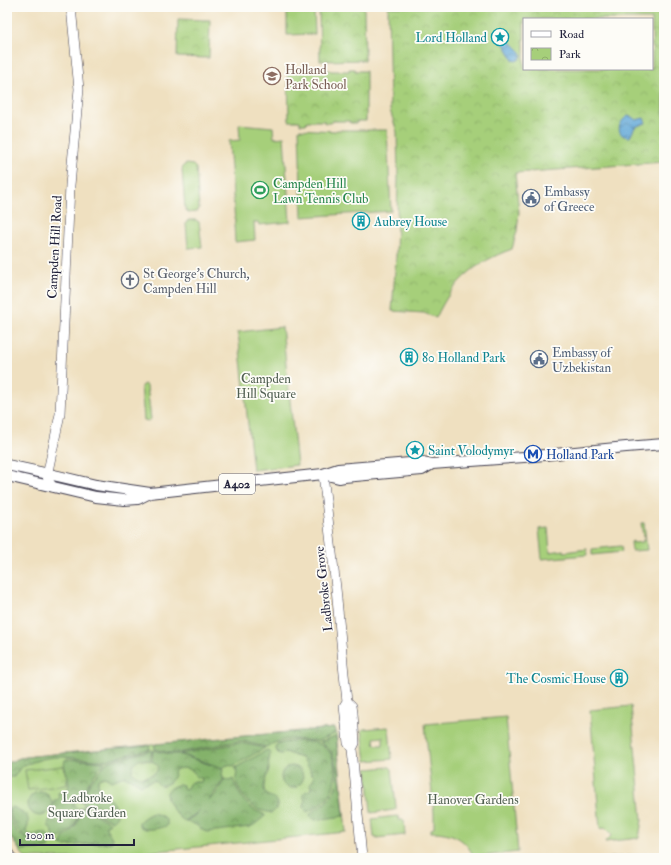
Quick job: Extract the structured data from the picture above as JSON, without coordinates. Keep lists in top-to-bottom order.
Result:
{
  "streets": {
    "main road": ["A402"],
    "street": ["Campden Hill Road", "Ladbroke Grove"]
  },
  "crossings": [
    ["Campden Hill Road", "A402"],
    ["A402", "Ladbroke Grove"]
  ],
  "parks": ["Campden Hill Square", "Ladbroke Square Garden", "Hanover Gardens"],
  "places": {
    "place": ["Lord Holland", "Saint Volodymyr"],
    "school or university": ["Holland Park School"],
    "sports": ["Campden Hill Lawn Tennis Club"],
    "public building": ["Embassy of Greece", "Embassy of Uzbekistan"],
    "building": ["Aubrey House", "80 Holland Park", "The Cosmic House"],
    "church": ["St George's Church, Campden Hill"],
    "metro station": ["Holland Park"]
  },
  "legend": ["Road", "Park"],
  "scale_bar": "100 m"
}
